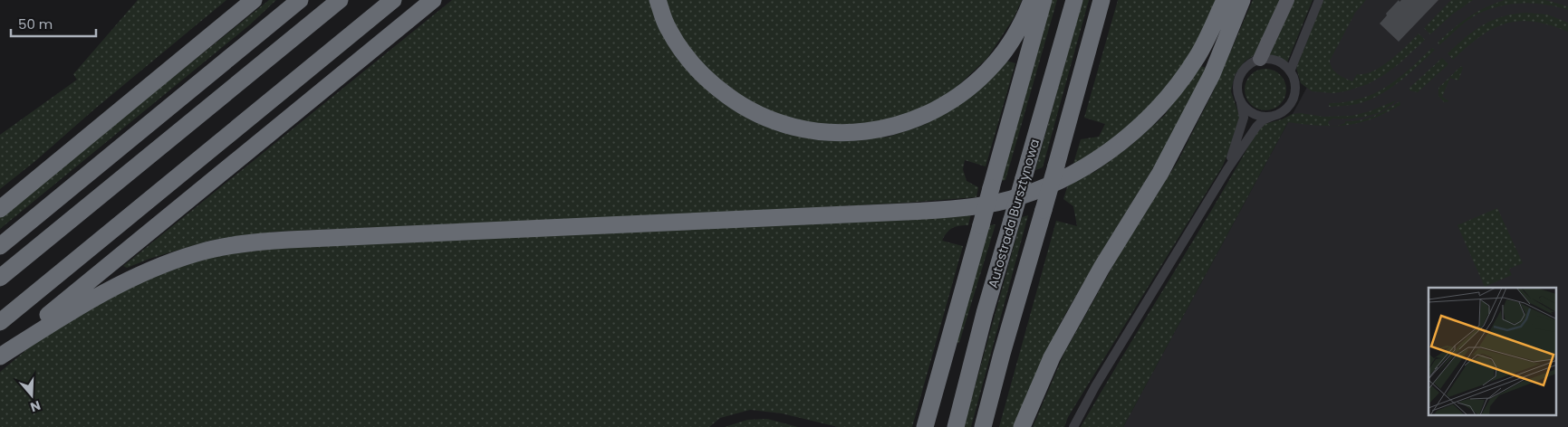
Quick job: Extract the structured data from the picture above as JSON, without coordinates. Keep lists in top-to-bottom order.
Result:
{
  "streets": {
    "highway": ["Autostrada Bursztynowa"]
  },
  "scale_bar": "50 m",
  "north": "bottom"
}
